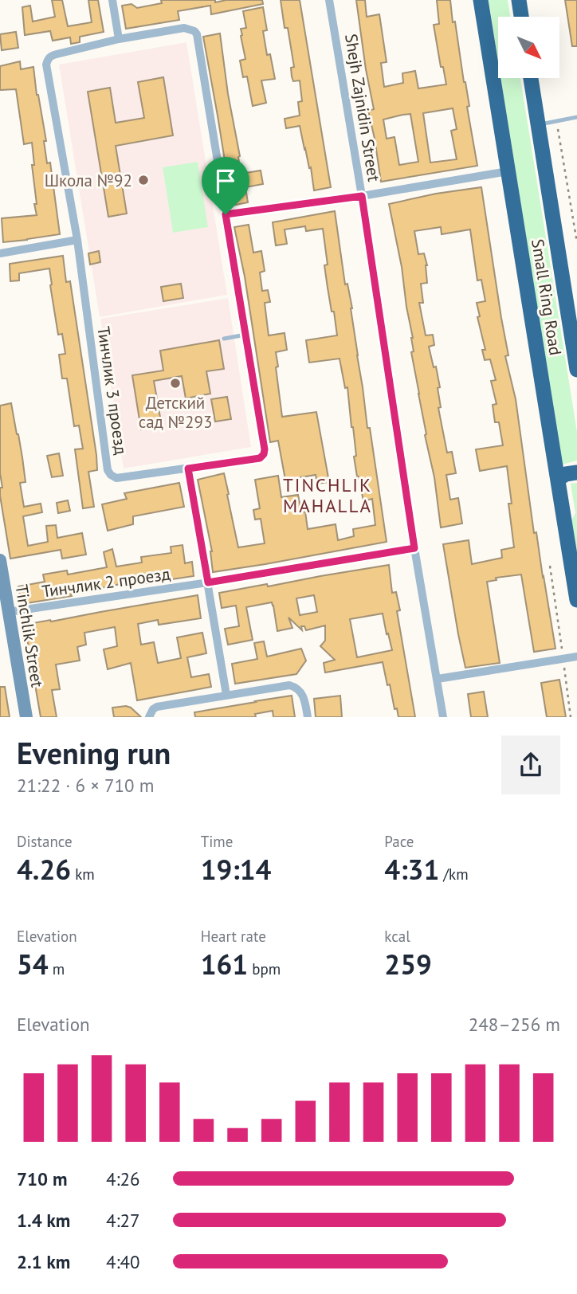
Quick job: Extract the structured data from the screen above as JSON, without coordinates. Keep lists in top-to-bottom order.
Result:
{
  "streets": {
    "highway": ["Small Ring Road"],
    "street": [
      "Shejh Zajnidin Street",
      "Тинчлик 3 проезд",
      "Тинчлик 2 проезд",
      "Tinchlik Street"
    ]
  },
  "crossings": [
    ["Shejh Zajnidin Street", "Тинчлик 2 проезд"],
    ["Тинчлик 2 проезд", "Tinchlik Street"]
  ],
  "districts": ["TINCHLIK MAHALLA"],
  "places": ["Школа №92", "Детский сад №293"],
  "north": "bottom right",
  "page": {
    "heading": ["Evening run", "21:22 · 6 × 710 m"],
    "stats": [
      ["Distance", "4.26 km"],
      ["Time", "19:14"],
      ["Pace", "4:31 /km"],
      ["Elevation", "54 m"],
      ["Heart rate", "161 bpm"],
      ["kcal", "259"]
    ],
    "chart": ["Elevation", "248–256 m"],
    "list": [
      {
        "name": "710 m",
        "note": "4:26"
      },
      {
        "name": "1.4 km",
        "note": "4:27"
      },
      {
        "name": "2.1 km",
        "note": "4:40"
      }
    ]
  }
}
